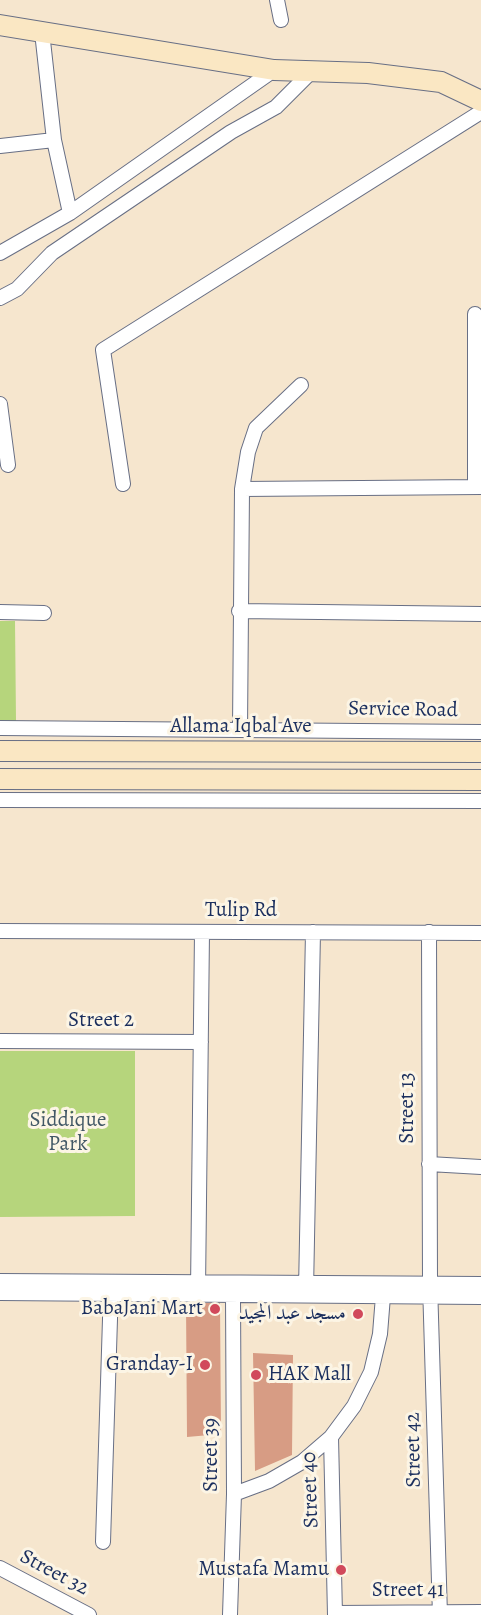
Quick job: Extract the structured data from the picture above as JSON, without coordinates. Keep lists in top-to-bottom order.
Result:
{
  "streets": {
    "main road": ["Allama Iqbal Ave"],
    "street": [
      "Service Road",
      "Tulip Rd",
      "Street 2",
      "Street 13",
      "Street 42",
      "Street 39",
      "Street 40",
      "Street 32",
      "Street 41"
    ]
  },
  "crossings": [
    ["Tulip Rd", "Street 13"],
    ["Street 13", "Street 42"],
    ["Street 42", "Street 41"],
    ["Street 40", "Street 41"]
  ],
  "parks": ["Siddique Park"],
  "places": [
    "BabaJani Mart",
    "مسجد عبد المجید",
    "Granday-I",
    "HAK Mall",
    "Mustafa Mamu"
  ]
}
